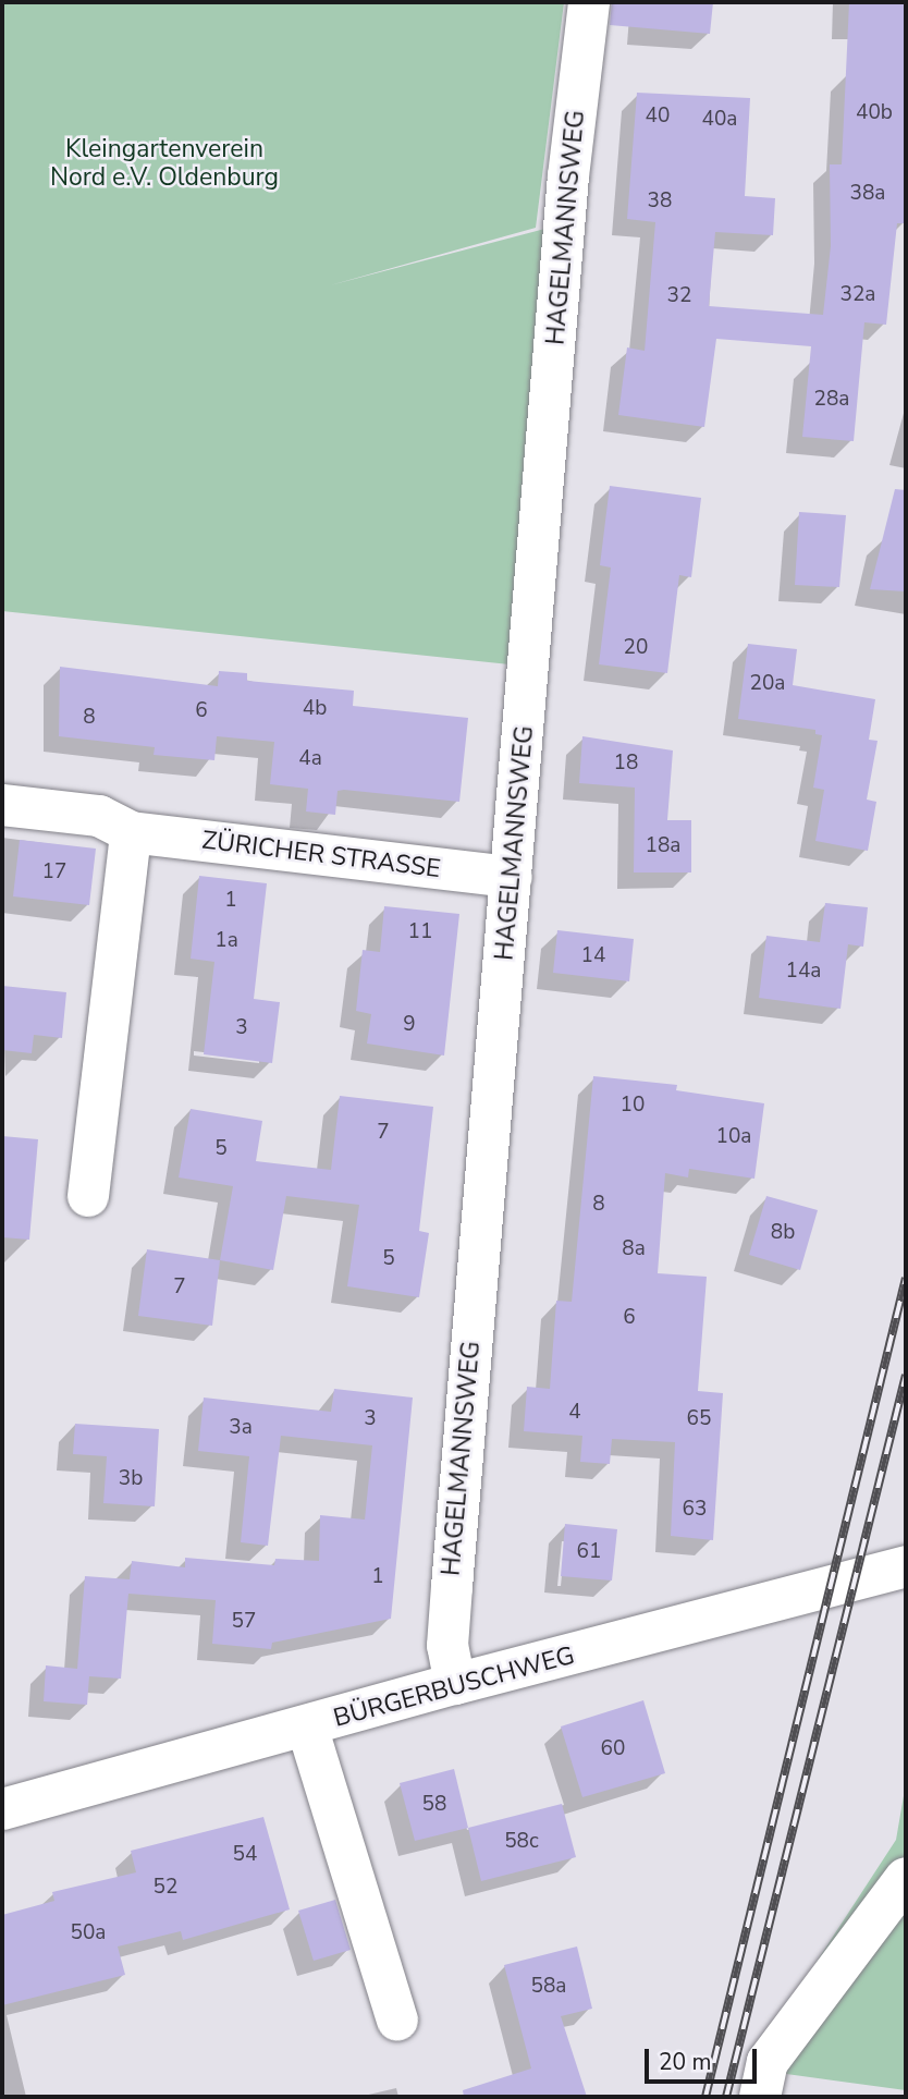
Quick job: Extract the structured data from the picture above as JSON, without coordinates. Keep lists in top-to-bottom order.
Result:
{
  "streets": {
    "street": ["HAGELMANNSWEG", "ZÜRICHER STRASSE", "BÜRGERBUSCHWEG"]
  },
  "crossings": [
    ["HAGELMANNSWEG", "ZÜRICHER STRASSE"],
    ["HAGELMANNSWEG", "BÜRGERBUSCHWEG"]
  ],
  "parks": ["Kleingartenverein Nord e.V. Oldenburg"],
  "house_numbers": [
    "40b",
    "40",
    "40a",
    "38a",
    "38",
    "32a",
    "32",
    "28a",
    "20",
    "20a",
    "4b",
    "6",
    "8",
    "4a",
    "18",
    "18a",
    "17",
    "1",
    "11",
    "1a",
    "14",
    "14a",
    "9",
    "3",
    "10",
    "7",
    "10a",
    "5",
    "8",
    "8b",
    "8a",
    "5",
    "7",
    "6",
    "4",
    "3",
    "65",
    "3a",
    "3b",
    "63",
    "61",
    "1",
    "57",
    "60",
    "58",
    "58c",
    "54",
    "52",
    "50a",
    "58a"
  ],
  "scale_bar": "20 m"
}
